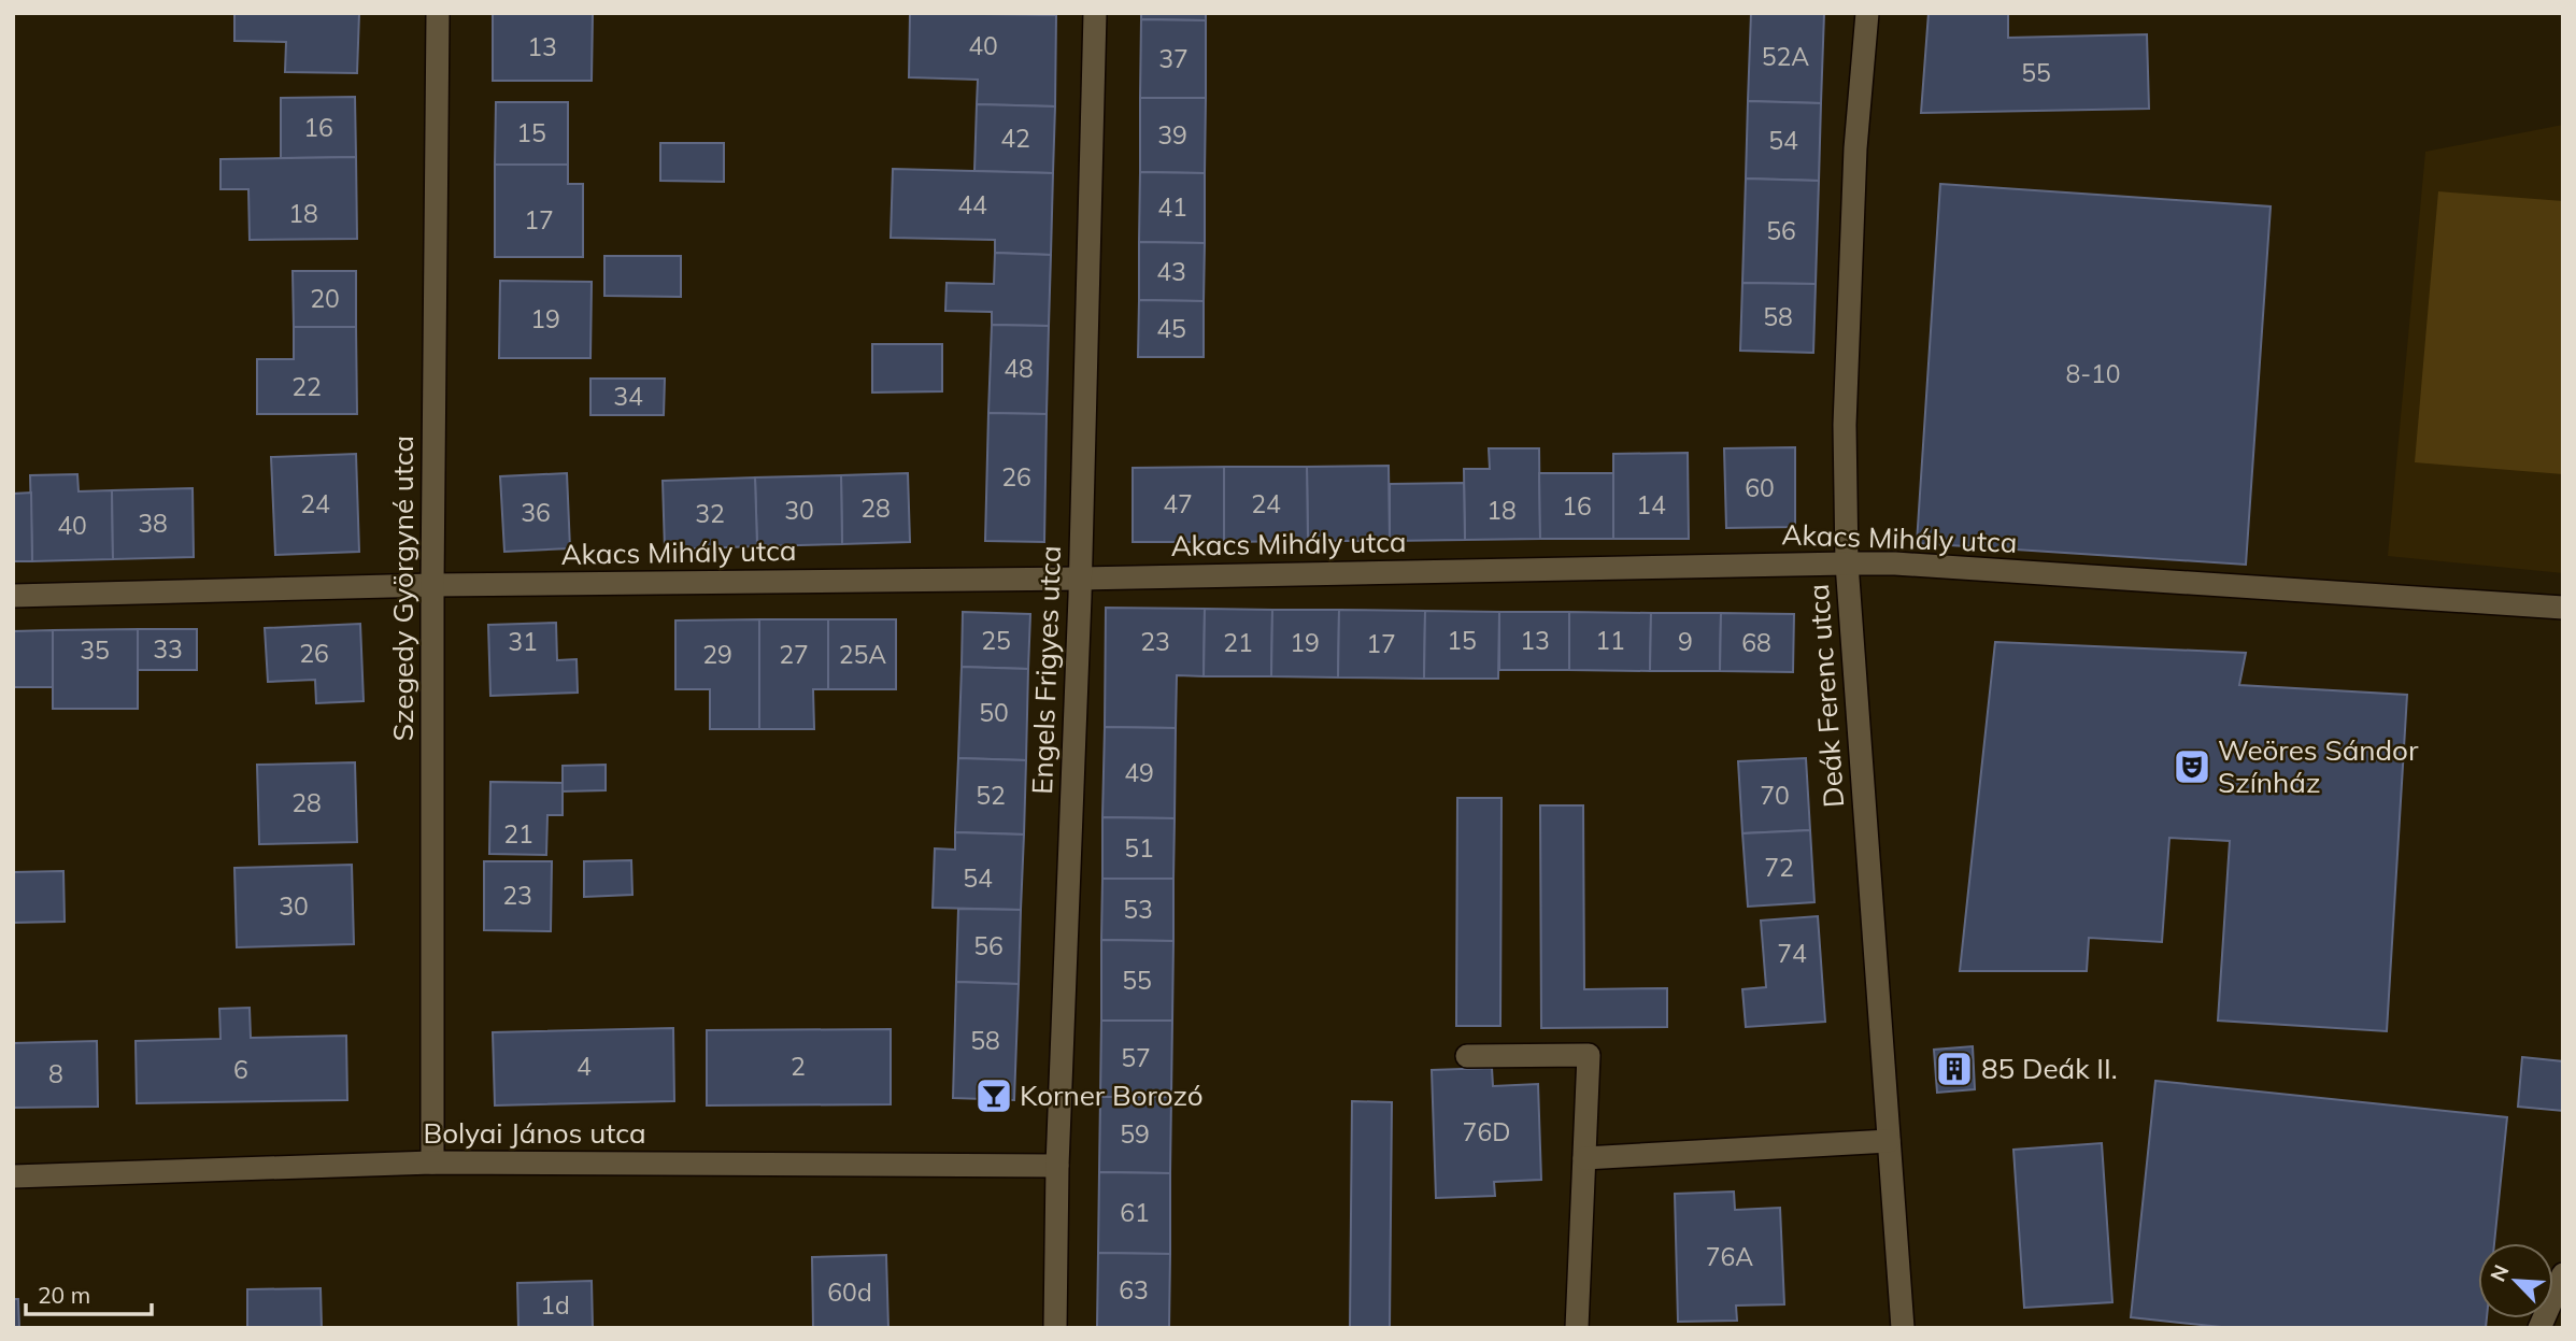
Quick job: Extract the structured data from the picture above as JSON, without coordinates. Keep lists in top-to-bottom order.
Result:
{
  "streets": {
    "street": [
      "Akacs Mihály utca",
      "Szegedy Györgyné utca",
      "Engels Frigyes utca",
      "Deák Ferenc utca",
      "Bolyai János utca"
    ]
  },
  "crossings": [
    ["Akacs Mihály utca", "Szegedy Györgyné utca"],
    ["Akacs Mihály utca", "Engels Frigyes utca"],
    ["Akacs Mihály utca", "Deák Ferenc utca"],
    ["Szegedy Györgyné utca", "Bolyai János utca"],
    ["Engels Frigyes utca", "Bolyai János utca"]
  ],
  "places": {
    "theatre": ["Weöres Sándor Színház"],
    "building": ["85 Deák II."],
    "bar": ["Korner Borozó"]
  },
  "house_numbers": [
    "40",
    "13",
    "52A",
    "37",
    "55",
    "16",
    "15",
    "39",
    "42",
    "54",
    "44",
    "41",
    "18",
    "17",
    "56",
    "43",
    "20",
    "58",
    "19",
    "45",
    "48",
    "8-10",
    "22",
    "34",
    "26",
    "60",
    "24",
    "47",
    "24",
    "14",
    "16",
    "28",
    "30",
    "18",
    "36",
    "32",
    "38",
    "40",
    "25",
    "15",
    "13",
    "11",
    "31",
    "23",
    "9",
    "21",
    "19",
    "68",
    "17",
    "33",
    "35",
    "26",
    "29",
    "27",
    "25A",
    "50",
    "49",
    "52",
    "70",
    "28",
    "21",
    "51",
    "72",
    "54",
    "23",
    "30",
    "53",
    "56",
    "74",
    "55",
    "58",
    "57",
    "4",
    "2",
    "6",
    "8",
    "76D",
    "59",
    "61",
    "76A",
    "63",
    "60d",
    "1d"
  ],
  "scale_bar": "20 m",
  "north": "top left"
}
